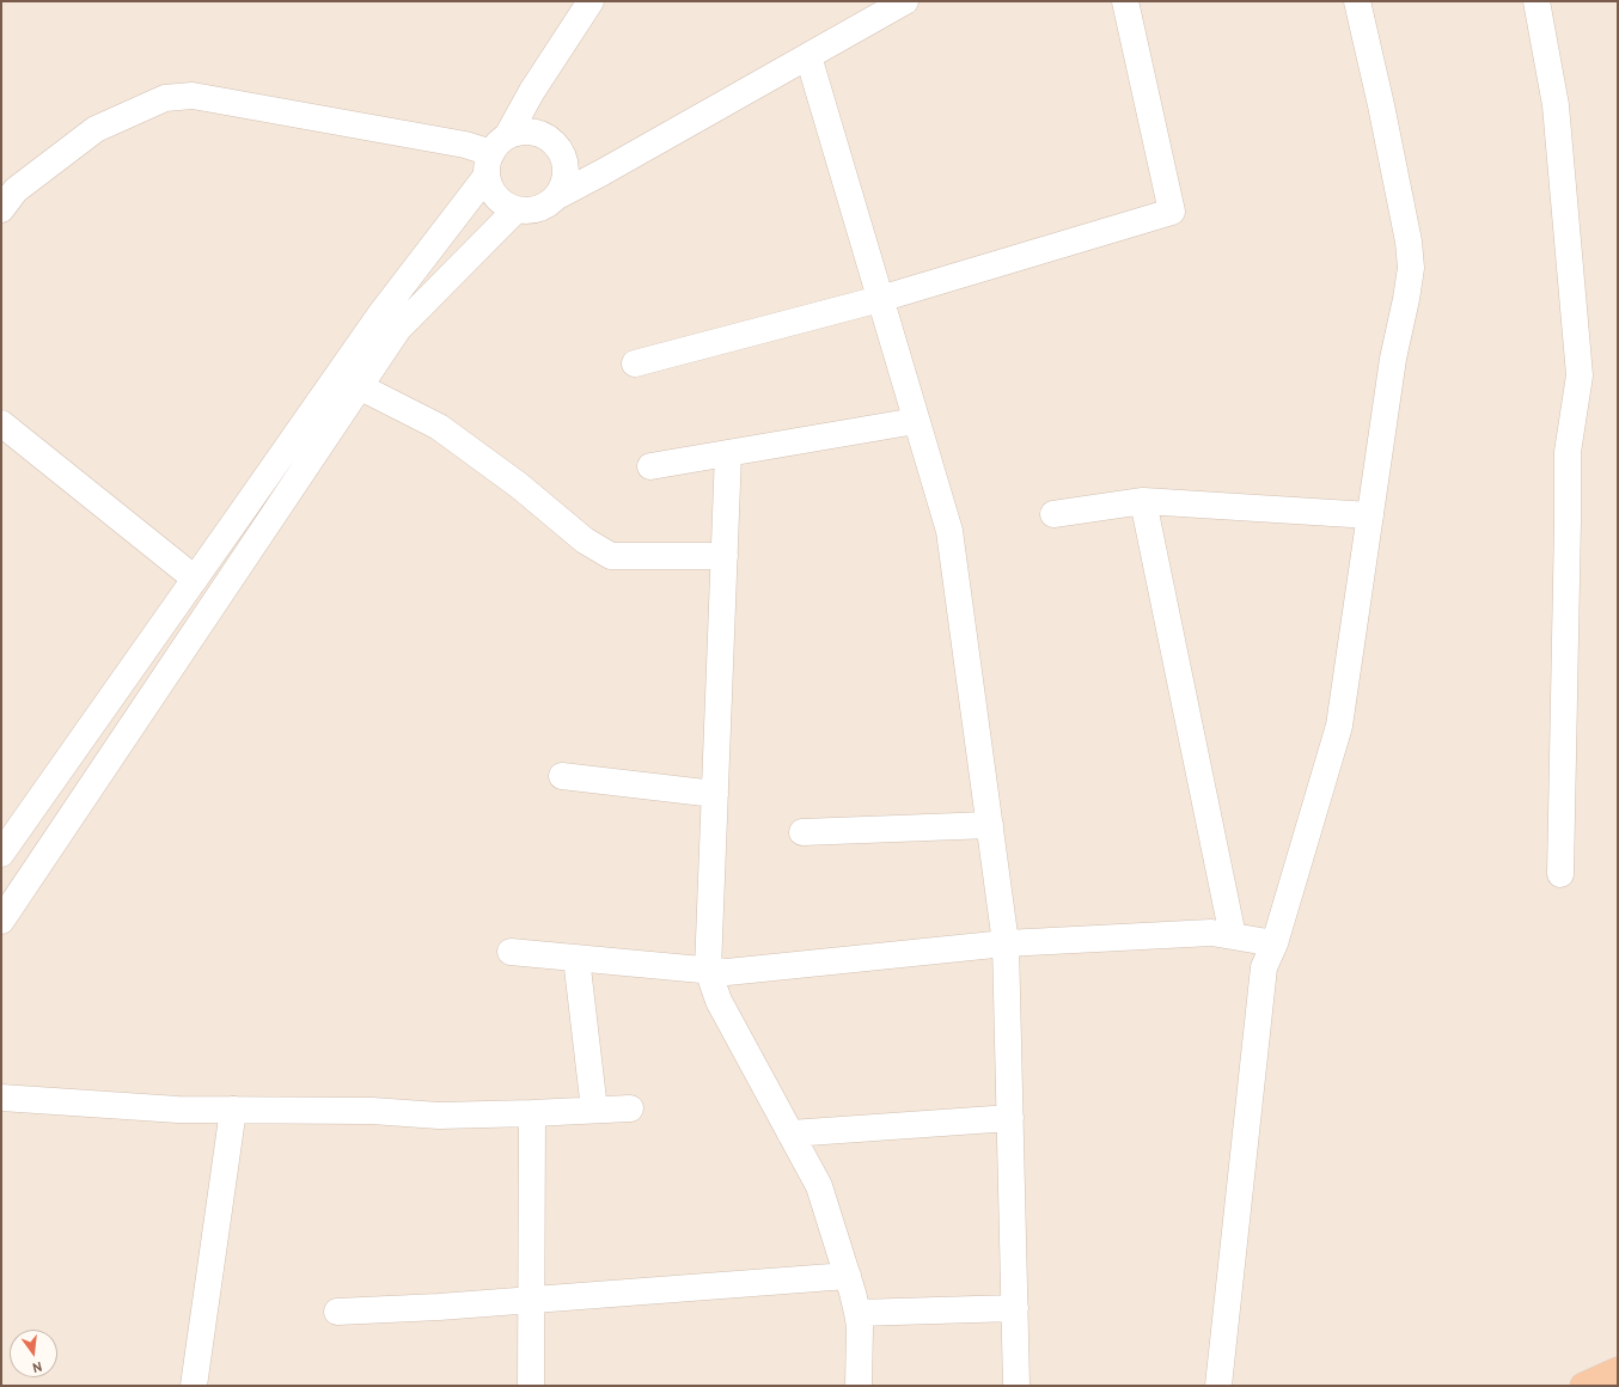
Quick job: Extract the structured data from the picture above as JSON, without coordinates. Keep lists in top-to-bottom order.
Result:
{
  "north": "bottom"
}
